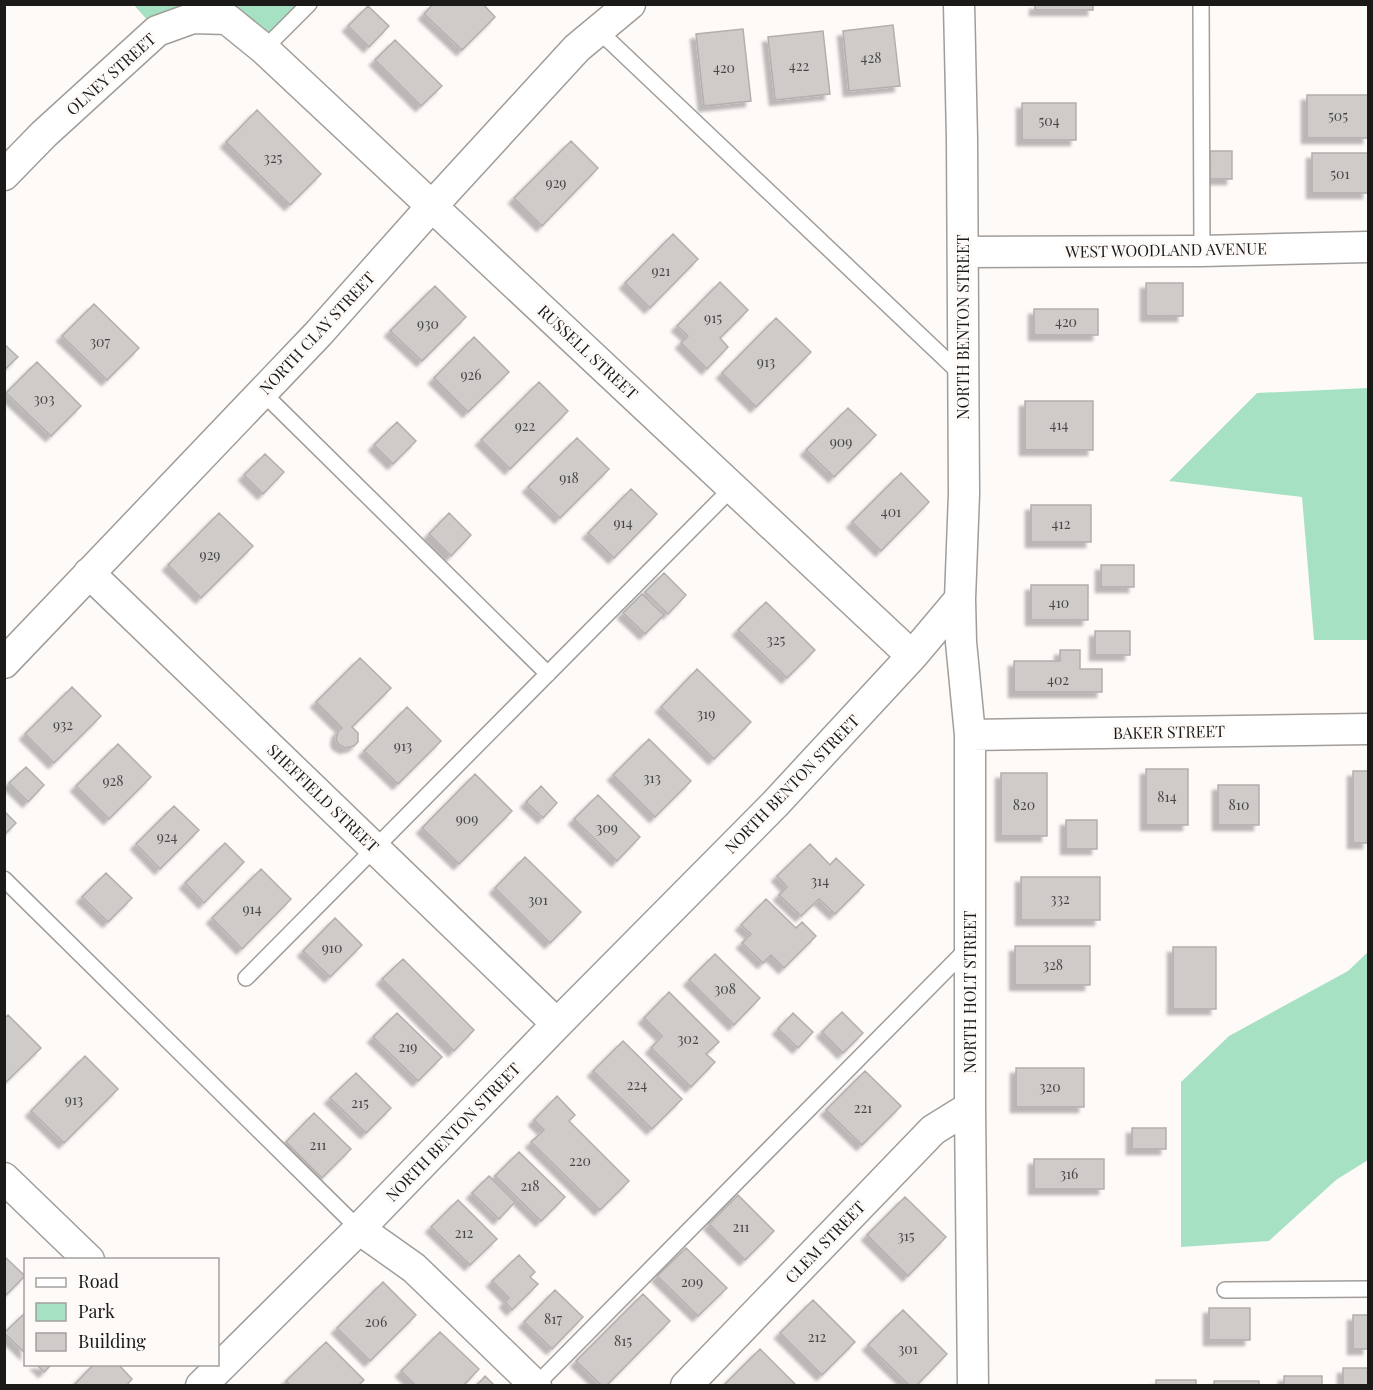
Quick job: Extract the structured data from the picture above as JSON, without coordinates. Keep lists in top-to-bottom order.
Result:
{
  "streets": {
    "street": [
      "OLNEY STREET",
      "WEST WOODLAND AVENUE",
      "NORTH BENTON STREET",
      "NORTH CLAY STREET",
      "RUSSELL STREET",
      "BAKER STREET",
      "SHEFFIELD STREET",
      "NORTH HOLT STREET",
      "CLEM STREET"
    ]
  },
  "crossings": [
    ["OLNEY STREET", "RUSSELL STREET"],
    ["WEST WOODLAND AVENUE", "NORTH BENTON STREET"],
    ["NORTH BENTON STREET", "RUSSELL STREET"],
    ["NORTH BENTON STREET", "SHEFFIELD STREET"],
    ["NORTH BENTON STREET", "NORTH HOLT STREET"],
    ["NORTH CLAY STREET", "RUSSELL STREET"],
    ["NORTH CLAY STREET", "SHEFFIELD STREET"],
    ["BAKER STREET", "NORTH HOLT STREET"],
    ["NORTH HOLT STREET", "CLEM STREET"]
  ],
  "house_numbers": [
    "428",
    "422",
    "420",
    "505",
    "504",
    "325",
    "501",
    "929",
    "921",
    "915",
    "420",
    "930",
    "307",
    "913",
    "926",
    "303",
    "414",
    "922",
    "909",
    "918",
    "401",
    "914",
    "412",
    "929",
    "410",
    "325",
    "402",
    "319",
    "932",
    "913",
    "313",
    "928",
    "814",
    "820",
    "810",
    "909",
    "309",
    "924",
    "314",
    "332",
    "301",
    "914",
    "910",
    "328",
    "308",
    "302",
    "219",
    "224",
    "320",
    "913",
    "215",
    "221",
    "211",
    "220",
    "316",
    "218",
    "211",
    "212",
    "315",
    "209",
    "817",
    "206",
    "212",
    "815",
    "301"
  ],
  "legend": ["Road", "Park", "Building"]
}
